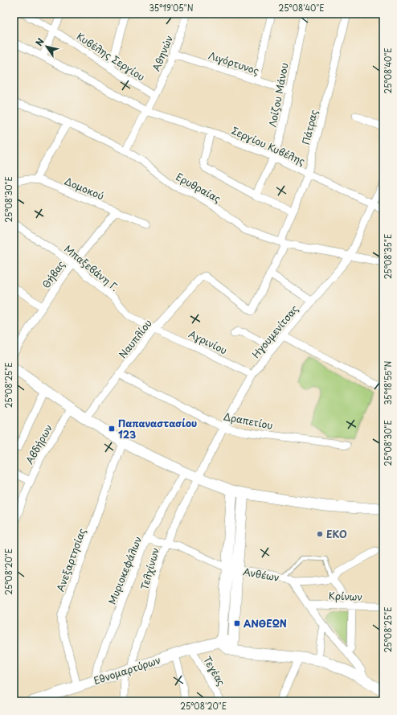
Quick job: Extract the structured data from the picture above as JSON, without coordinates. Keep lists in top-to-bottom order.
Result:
{
  "streets": {
    "street": [
      "Αθηνών",
      "Κυβέλης Σεργίου",
      "Λιγόρτυνος",
      "Λοίζου Μάνου",
      "Πάτρας",
      "Σεργίου Κυβέλης",
      "Ερυθραίας",
      "Δομοκού",
      "Μπαξεβάνη Γ.",
      "Θήβας",
      "Ηγουμενίτσας",
      "Ναυπλίου",
      "Αγρινίου",
      "Δραπετίου",
      "Αβδήρων",
      "Ανεξαρτησίας",
      "Τελχίνων",
      "Μυριοκεφάλων",
      "Ανθέων",
      "Κρίνων",
      "Εθνομαρτύρων",
      "Τεγέας"
    ]
  },
  "crossings": [
    ["Αθηνών", "Κυβέλης Σεργίου"],
    ["Αθηνών", "Λιγόρτυνος"],
    ["Αθηνών", "Σεργίου Κυβέλης"],
    ["Αθηνών", "Ερυθραίας"],
    ["Λιγόρτυνος", "Λοίζου Μάνου"],
    ["Λοίζου Μάνου", "Σεργίου Κυβέλης"],
    ["Πάτρας", "Σεργίου Κυβέλης"],
    ["Πάτρας", "Ερυθραίας"],
    ["Πάτρας", "Ναυπλίου"],
    ["Σεργίου Κυβέλης", "Ηγουμενίτσας"],
    ["Ερυθραίας", "Ηγουμενίτσας"],
    ["Δομοκού", "Θήβας"],
    ["Μπαξεβάνη Γ.", "Θήβας"],
    ["Μπαξεβάνη Γ.", "Ναυπλίου"],
    ["Μπαξεβάνη Γ.", "Αγρινίου"],
    ["Ηγουμενίτσας", "Αγρινίου"],
    ["Ηγουμενίτσας", "Δραπετίου"],
    ["Ηγουμενίτσας", "Τελχίνων"],
    ["Ναυπλίου", "Αγρινίου"],
    ["Ναυπλίου", "Δραπετίου"],
    ["Ανεξαρτησίας", "Εθνομαρτύρων"],
    ["Τελχίνων", "Ανθέων"],
    ["Τελχίνων", "Εθνομαρτύρων"],
    ["Μυριοκεφάλων", "Ανθέων"],
    ["Μυριοκεφάλων", "Εθνομαρτύρων"],
    ["Ανθέων", "Κρίνων"],
    ["Εθνομαρτύρων", "Τεγέας"]
  ],
  "places": {
    "transit": ["Παπαναστασίου 123", "ΑΝΘΕΩΝ"],
    "other": ["EKO"]
  },
  "north": "top left",
  "coordinates": [
    "35°19'05\"N",
    "25°08'40\"E",
    "25°08'30\"E",
    "25°08'35\"E",
    "35°18'55\"N",
    "25°08'25\"E",
    "25°08'20\"E"
  ]
}
